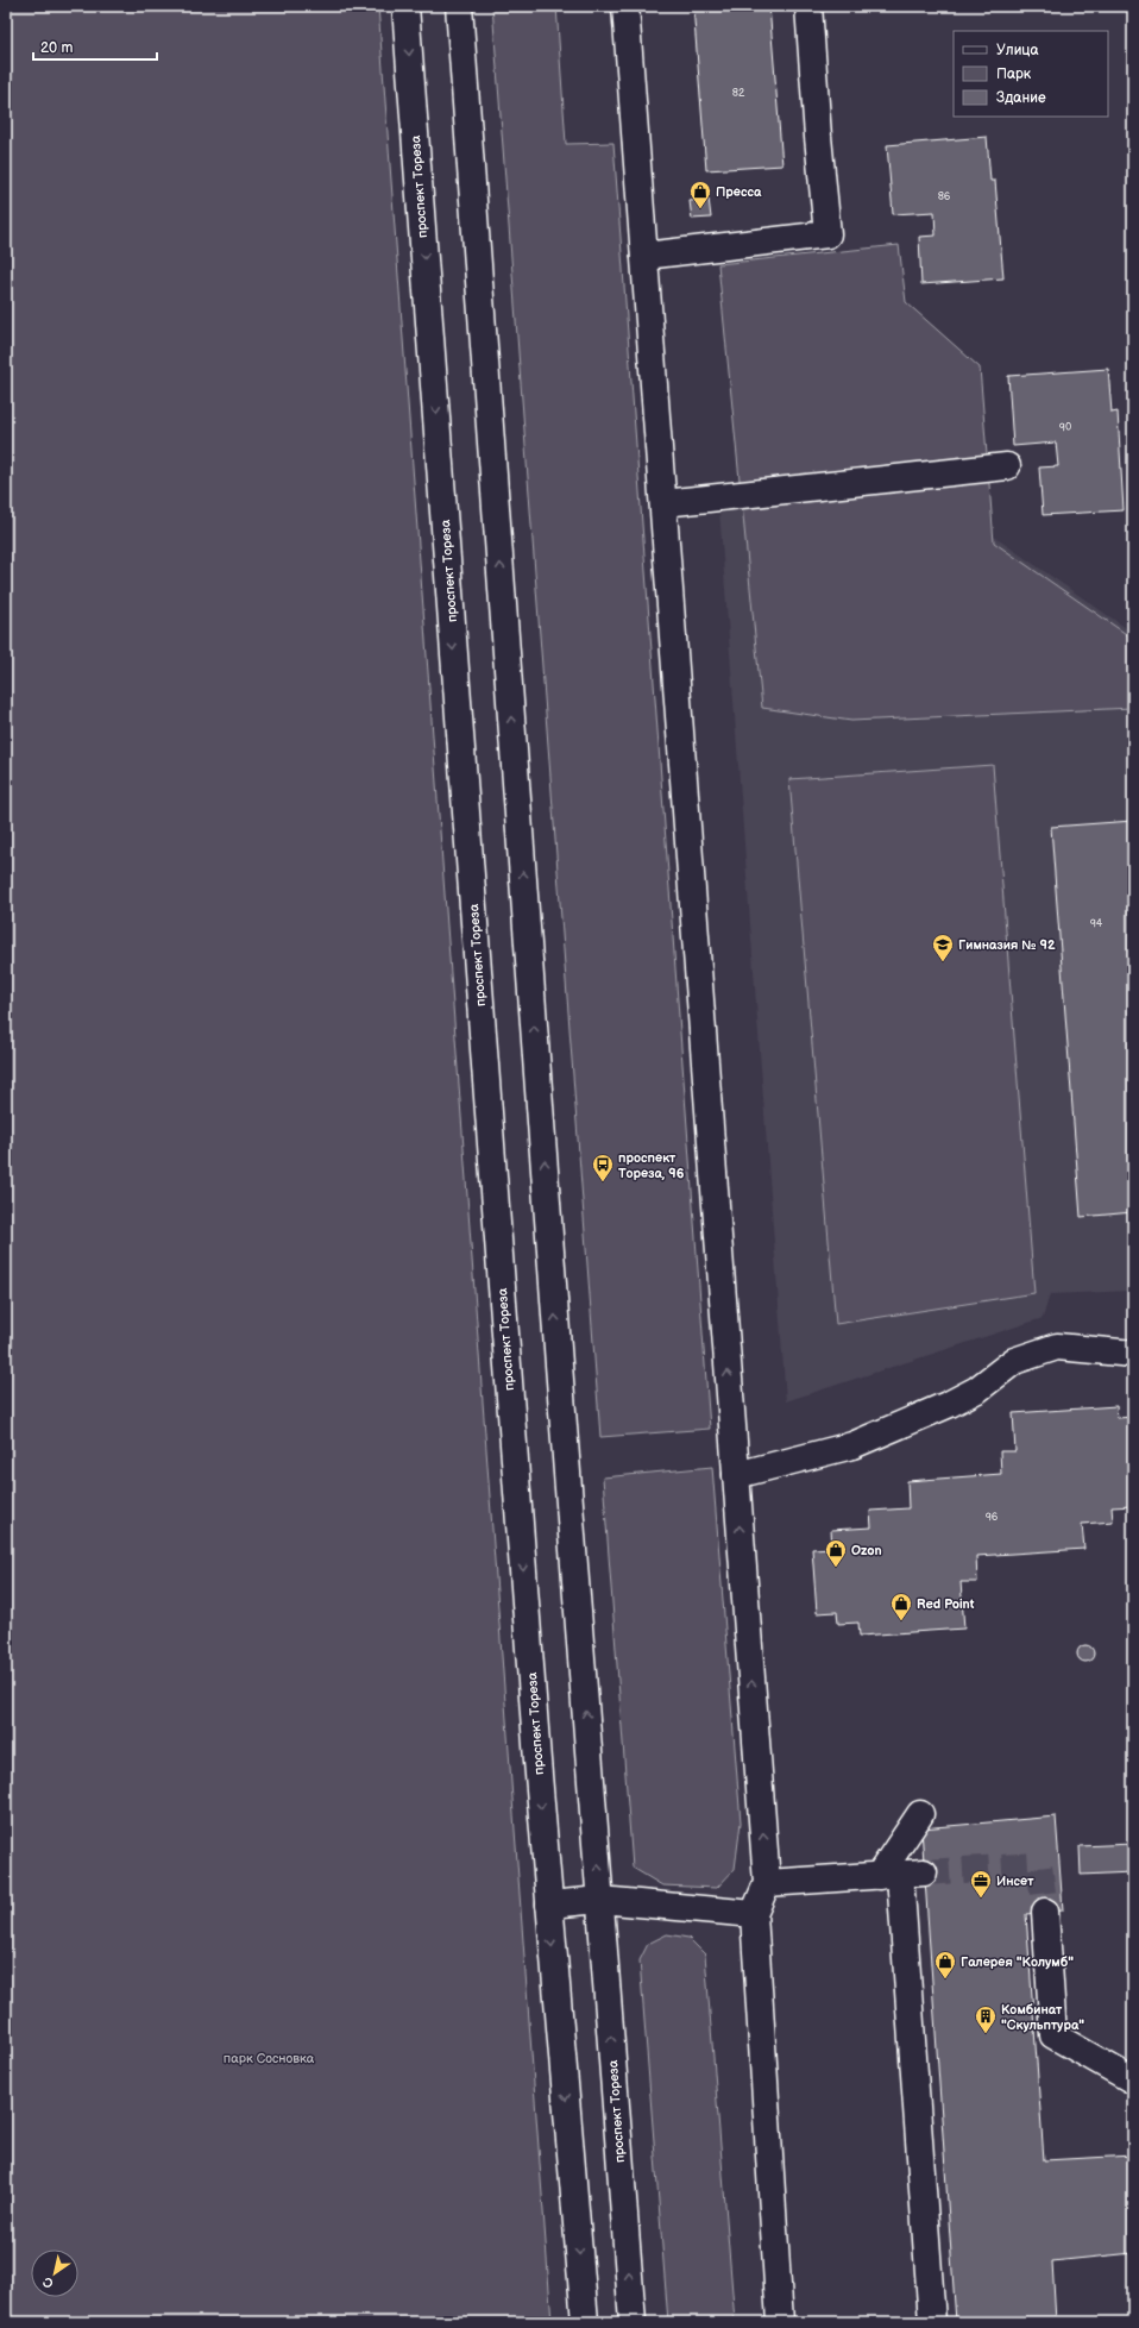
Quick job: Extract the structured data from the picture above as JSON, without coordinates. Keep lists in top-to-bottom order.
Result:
{
  "streets": {
    "main road": ["проспект Тореза"]
  },
  "parks": ["парк Сосновка"],
  "places": {
    "shop": [
      "Пресса",
      "Ozon",
      "Red Point",
      "Галерея \"Колумб\""
    ],
    "school or university": ["Гимназия № 92"],
    "bus stop": ["проспект Тореза, 96"],
    "office": ["Инсет"],
    "building": ["Комбинат \"Скульптура\""]
  },
  "house_numbers": [
    "82",
    "86",
    "90",
    "94",
    "96"
  ],
  "legend": ["Улица", "Парк", "Здание"],
  "scale_bar": "20 m",
  "north": "bottom left"
}
